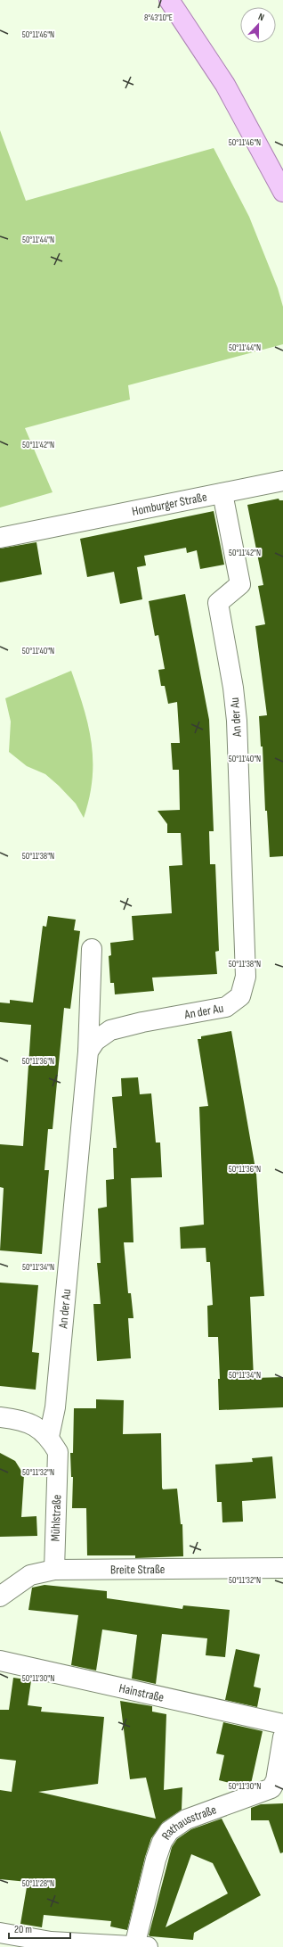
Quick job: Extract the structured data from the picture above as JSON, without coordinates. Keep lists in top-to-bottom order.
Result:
{
  "streets": {
    "street": [
      "Homburger Straße",
      "An der Au",
      "Mühlstraße",
      "Breite Straße",
      "Hainstraße",
      "Rathausstraße"
    ]
  },
  "crossings": [
    ["Homburger Straße", "An der Au"],
    ["An der Au", "Mühlstraße"],
    ["Mühlstraße", "Breite Straße"]
  ],
  "scale_bar": "20 m",
  "north": "top",
  "coordinates": [
    "8°43'10\"E",
    "50°11'46\"N",
    "50°11'44\"N",
    "50°11'42\"N",
    "50°11'40\"N",
    "50°11'38\"N",
    "50°11'36\"N",
    "50°11'34\"N",
    "50°11'32\"N",
    "50°11'30\"N",
    "50°11'28\"N"
  ]
}
